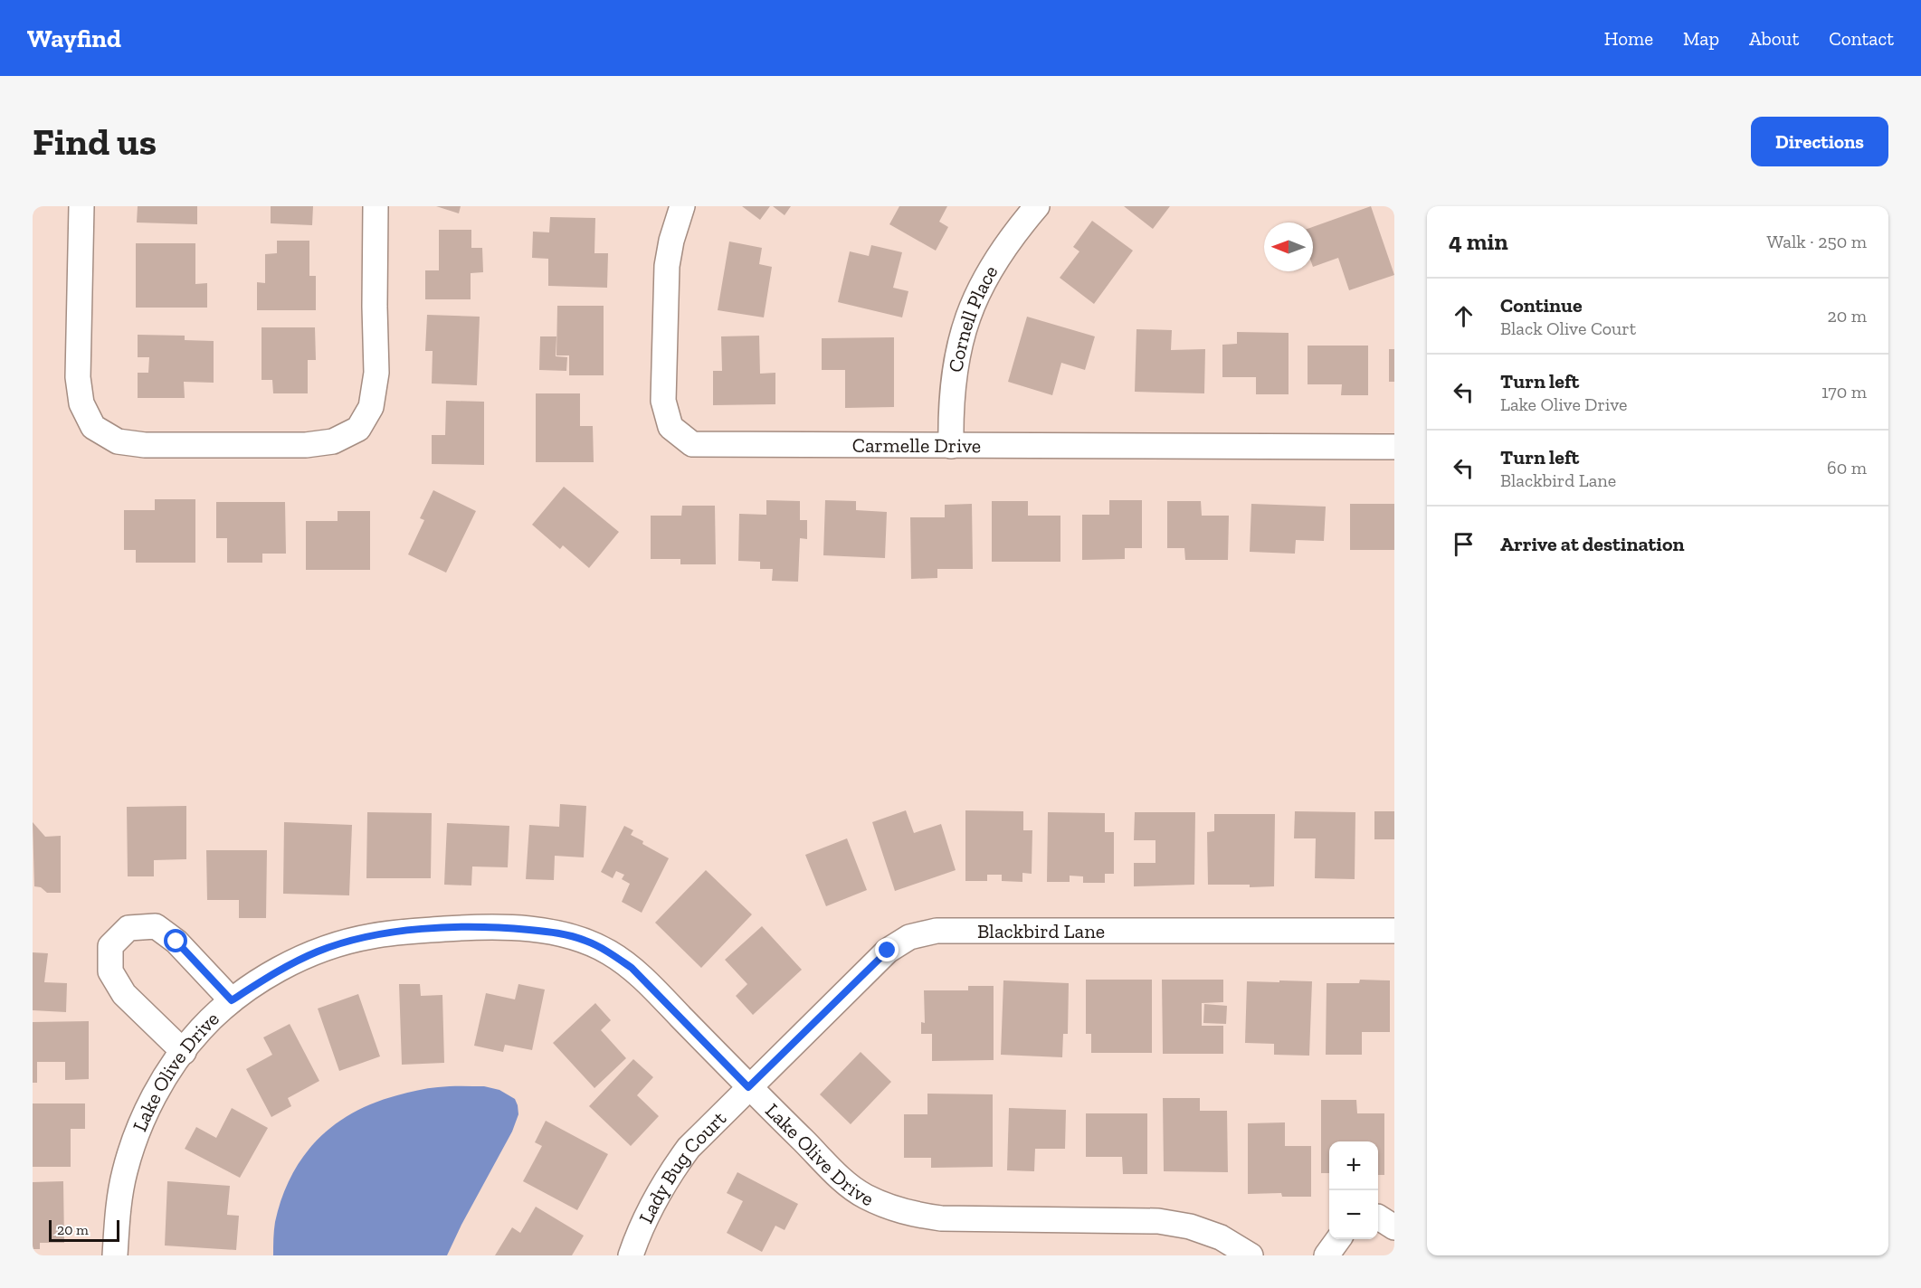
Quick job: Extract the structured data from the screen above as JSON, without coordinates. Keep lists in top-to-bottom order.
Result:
{
  "streets": {
    "street": [
      "Cornell Place",
      "Carmelle Drive",
      "Blackbird Lane",
      "Lake Olive Drive",
      "Lady Bug Court"
    ]
  },
  "crossings": [
    ["Cornell Place", "Carmelle Drive"],
    ["Blackbird Lane", "Lake Olive Drive"],
    ["Blackbird Lane", "Lady Bug Court"],
    ["Lake Olive Drive", "Lady Bug Court"]
  ],
  "scale_bar": "20 m",
  "north": "left",
  "page": {
    "header": "Wayfind",
    "nav": [
      "Home",
      "Map",
      "About",
      "Contact"
    ],
    "buttons": "Directions",
    "title": "Find us",
    "heading": ["4 min", "Walk · 250 m"],
    "list": [
      ["Continue", "Black Olive Court", "20 m"],
      ["Turn left", "Lake Olive Drive", "170 m"],
      ["Turn left", "Blackbird Lane", "60 m"],
      "Arrive at destination"
    ],
    "map_buttons": ["+", "−"],
    "scale": "20 m"
  }
}
